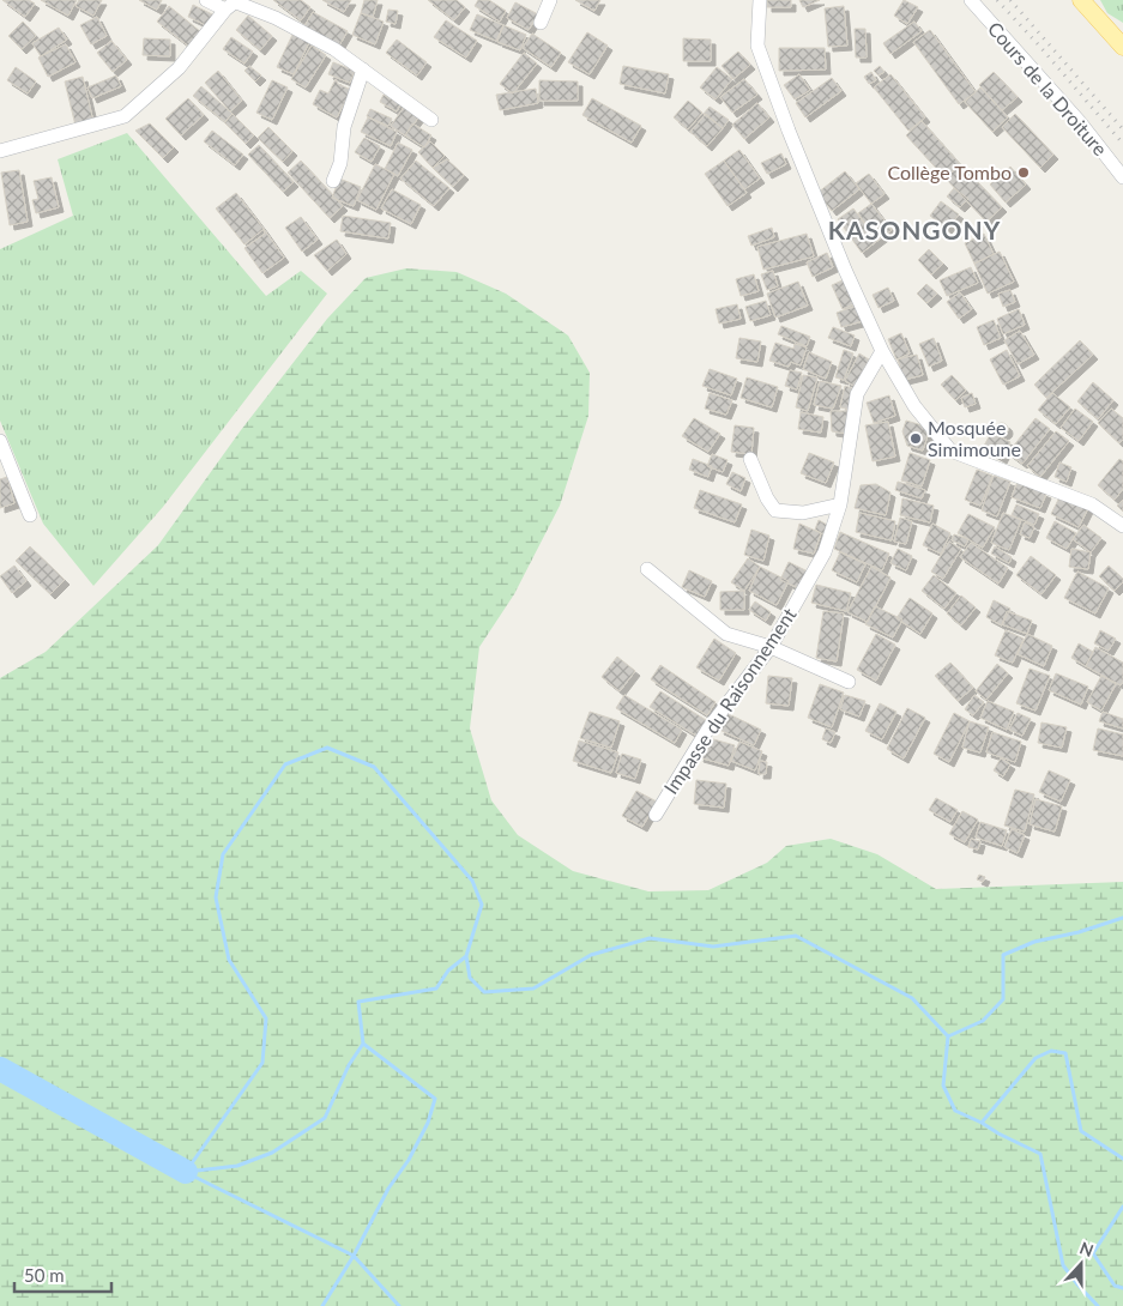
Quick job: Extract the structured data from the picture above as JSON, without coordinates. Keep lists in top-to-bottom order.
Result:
{
  "streets": {
    "street": ["Cours de la Droiture", "Impasse du Raisonnement"]
  },
  "districts": ["KASONGONY"],
  "places": ["Collège Tombo", "Mosquée Simimoune"],
  "scale_bar": "50 m",
  "north": "top"
}
